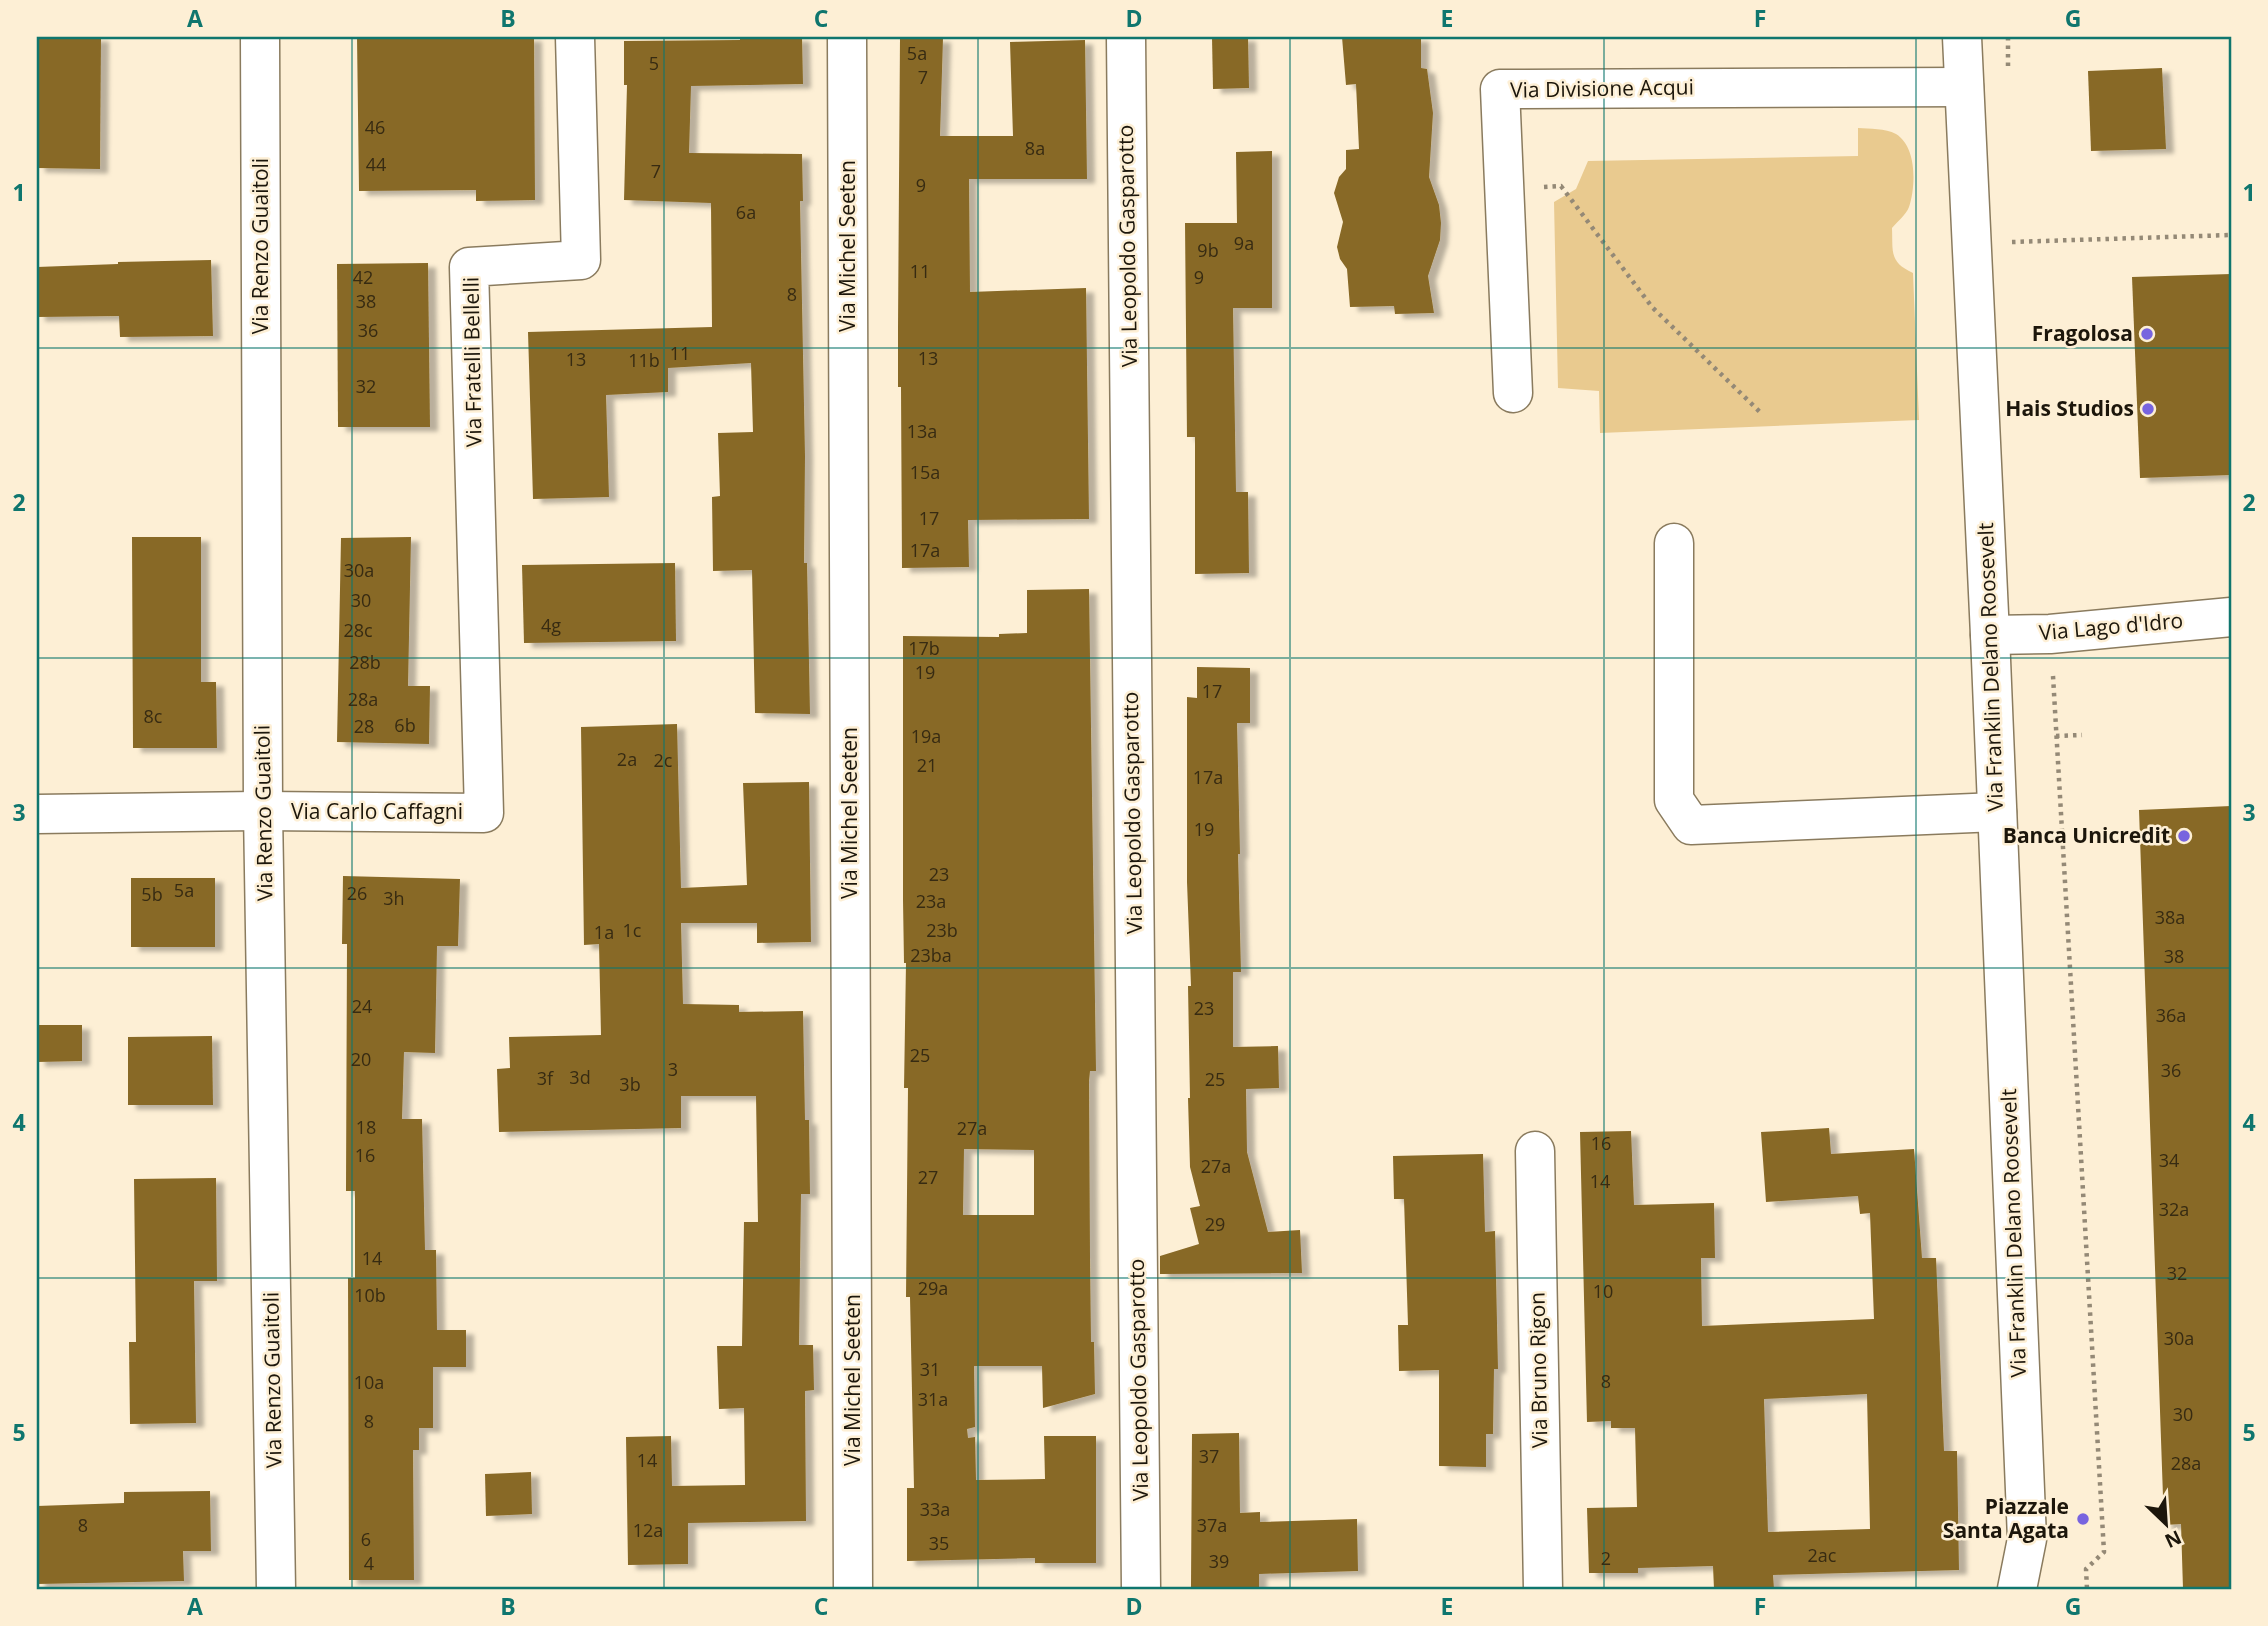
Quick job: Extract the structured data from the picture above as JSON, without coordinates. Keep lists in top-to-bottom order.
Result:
{
  "streets": {
    "street": [
      "Via Divisione Acqui",
      "Via Renzo Guaitoli",
      "Via Michel Seeten",
      "Via Leopoldo Gasparotto",
      "Via Fratelli Bellelli",
      "Via Lago d'Idro",
      "Via Franklin Delano Roosevelt",
      "Via Carlo Caffagni",
      "Via Bruno Rigon"
    ]
  },
  "crossings": [
    ["Via Divisione Acqui", "Via Franklin Delano Roosevelt"],
    ["Via Renzo Guaitoli", "Via Carlo Caffagni"],
    ["Via Fratelli Bellelli", "Via Carlo Caffagni"],
    ["Via Lago d'Idro", "Via Franklin Delano Roosevelt"]
  ],
  "places": [
    "Fragolosa",
    "Hais Studios",
    "Banca Unicredit",
    "Piazzale Santa Agata"
  ],
  "house_numbers": [
    "5a",
    "5",
    "7",
    "46",
    "8a",
    "44",
    "7",
    "9",
    "6a",
    "9a",
    "9b",
    "11",
    "42",
    "9",
    "8",
    "38",
    "36",
    "11",
    "13",
    "13",
    "11b",
    "32",
    "13a",
    "15a",
    "17",
    "17a",
    "30a",
    "30",
    "4g",
    "28c",
    "17b",
    "28b",
    "19",
    "17",
    "28a",
    "8c",
    "6b",
    "28",
    "19a",
    "2a",
    "2c",
    "21",
    "17a",
    "19",
    "23",
    "5a",
    "26",
    "5b",
    "3h",
    "23a",
    "38a",
    "1c",
    "23b",
    "1a",
    "23ba",
    "38",
    "24",
    "23",
    "36a",
    "25",
    "20",
    "3",
    "36",
    "3d",
    "3f",
    "25",
    "3b",
    "18",
    "27a",
    "16",
    "16",
    "34",
    "27a",
    "27",
    "14",
    "32a",
    "29",
    "14",
    "32",
    "29a",
    "10",
    "10b",
    "30a",
    "31",
    "8",
    "10a",
    "31a",
    "30",
    "8",
    "37",
    "14",
    "28a",
    "33a",
    "8",
    "37a",
    "12a",
    "6",
    "35",
    "2ac",
    "2",
    "39",
    "4"
  ],
  "north": "bottom right",
  "grid": {
    "columns": [
      "A",
      "B",
      "C",
      "D",
      "E",
      "F",
      "G"
    ],
    "rows": [
      "1",
      "2",
      "3",
      "4",
      "5"
    ]
  }
}
